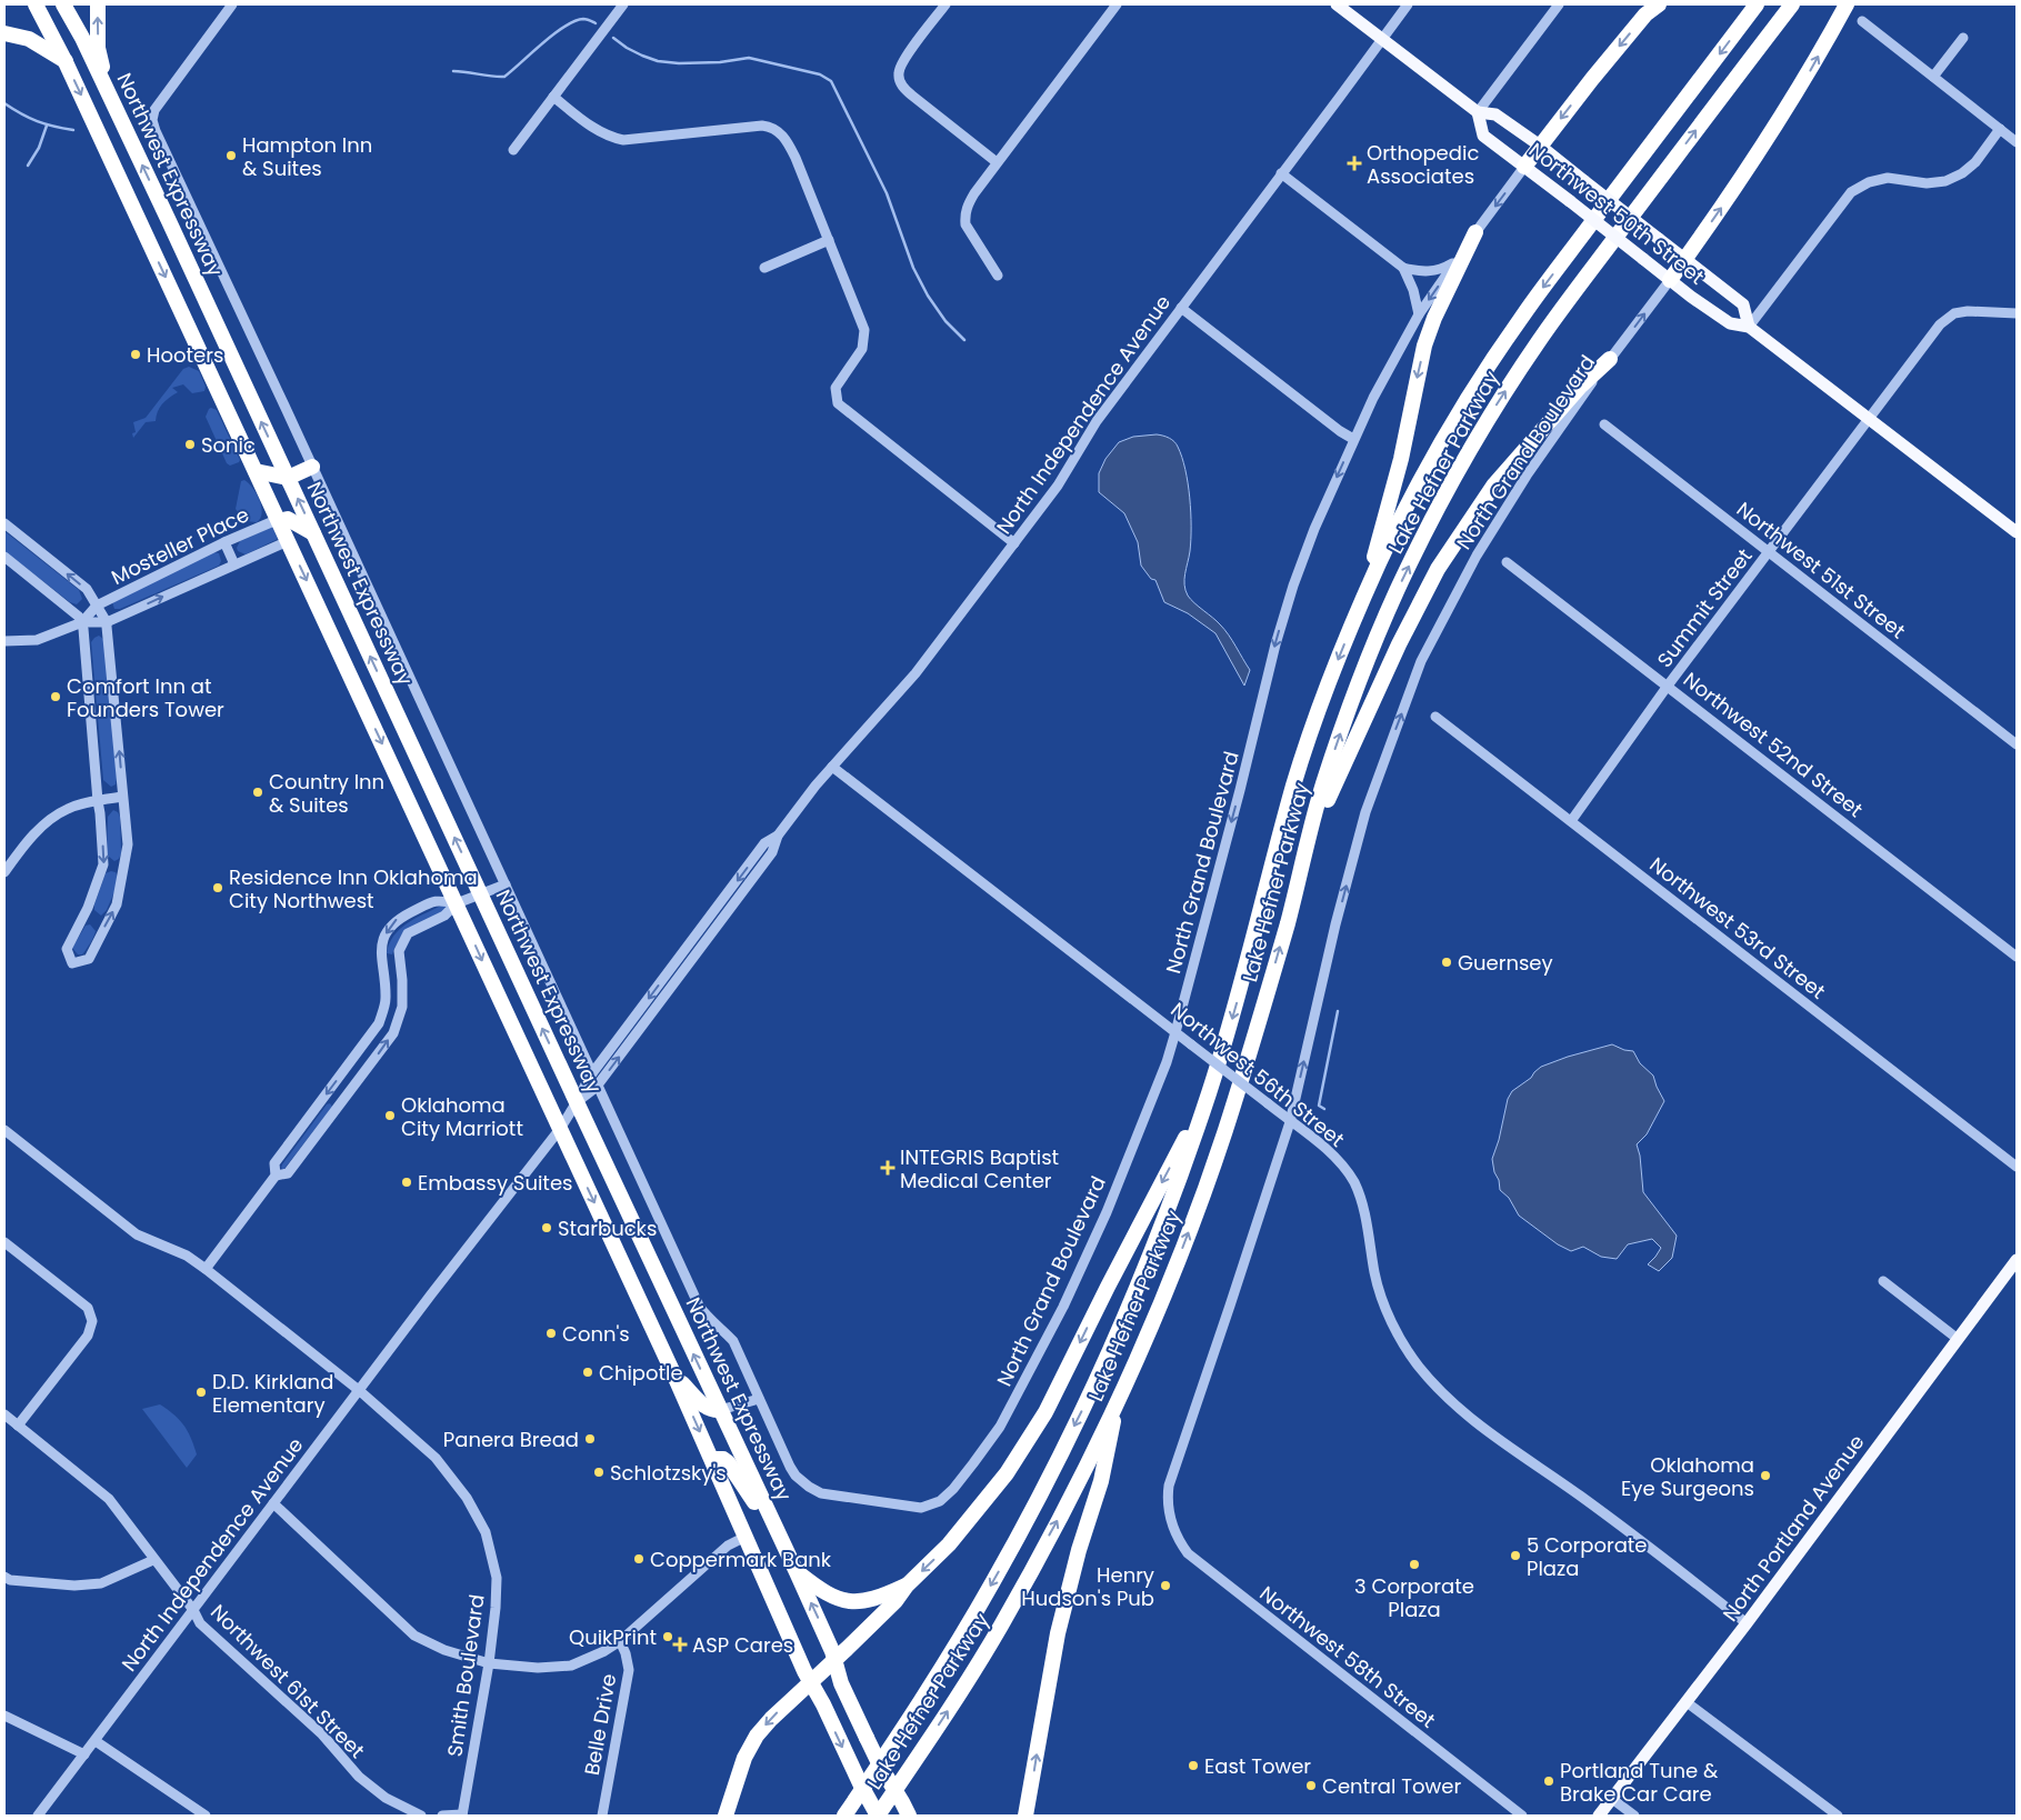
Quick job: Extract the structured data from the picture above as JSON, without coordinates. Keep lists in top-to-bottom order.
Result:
{
  "streets": {
    "highway": ["Northwest Expressway", "Lake Hefner Parkway"],
    "main road": ["Northwest 50th Street", "North Portland Avenue"],
    "street": [
      "North Independence Avenue",
      "North Grand Boulevard",
      "Mosteller Place",
      "Northwest 51st Street",
      "Summit Street",
      "Northwest 52nd Street",
      "Northwest 53rd Street",
      "Northwest 56th Street",
      "Northwest 58th Street",
      "Smith Boulevard",
      "Northwest 61st Street",
      "Belle Drive"
    ]
  },
  "crossings": [
    ["Northwest Expressway", "North Independence Avenue"],
    ["Northwest Expressway", "North Grand Boulevard"],
    ["Northwest 50th Street", "North Independence Avenue"],
    ["Northwest 50th Street", "North Grand Boulevard"],
    ["Northwest 50th Street", "Summit Street"],
    ["North Independence Avenue", "Northwest 56th Street"],
    ["North Independence Avenue", "Smith Boulevard"],
    ["North Independence Avenue", "Northwest 61st Street"],
    ["North Grand Boulevard", "Northwest 56th Street"],
    ["North Grand Boulevard", "Northwest 58th Street"],
    ["Northwest 51st Street", "Summit Street"],
    ["Summit Street", "Northwest 52nd Street"],
    ["Summit Street", "Northwest 53rd Street"],
    ["Northwest 56th Street", "North Portland Avenue"]
  ],
  "places": {
    "other": [
      "Hampton Inn & Suites",
      "Hooters",
      "Sonic",
      "Comfort Inn at Founders Tower",
      "Country Inn & Suites",
      "Residence Inn Oklahoma City Northwest",
      "Guernsey",
      "Oklahoma City Marriott",
      "Embassy Suites",
      "Starbucks",
      "Conn's",
      "Chipotle",
      "D.D. Kirkland Elementary",
      "Panera Bread",
      "Schlotzsky's",
      "Oklahoma Eye Surgeons",
      "5 Corporate Plaza",
      "Coppermark Bank",
      "3 Corporate Plaza",
      "Henry Hudson's Pub",
      "QuikPrint",
      "East Tower",
      "Portland Tune & Brake Car Care",
      "Central Tower"
    ],
    "health": ["Orthopedic Associates", "INTEGRIS Baptist Medical Center", "ASP Cares"]
  }
}
